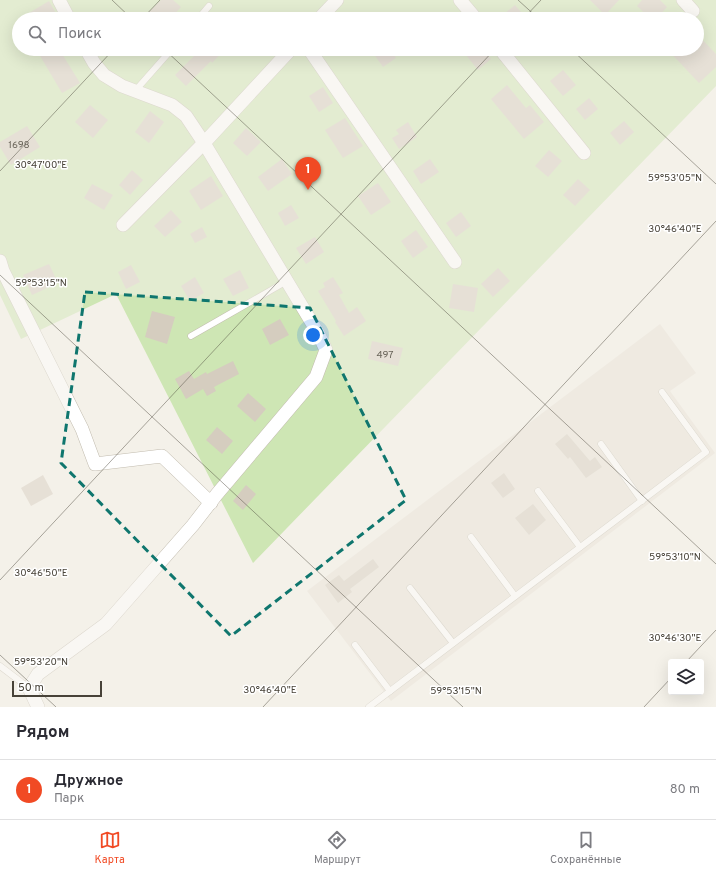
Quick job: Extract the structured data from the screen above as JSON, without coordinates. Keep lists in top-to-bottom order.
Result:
{
  "house_numbers": ["1698", "497"],
  "scale_bar": "50 m",
  "page": {
    "search": "Поиск",
    "pins": "1",
    "scale": "50 m",
    "heading": "Рядом",
    "list": [
      {
        "mark": "1",
        "name": "Дружное",
        "note": "Парк",
        "value": "80 m"
      }
    ],
    "nav": ["Карта", "Маршрут", "Сохранённые"]
  },
  "coordinates": [
    "30°47'00\"E",
    "59°53'05\"N",
    "30°46'40\"E",
    "59°53'15\"N",
    "59°53'10\"N",
    "30°46'50\"E",
    "30°46'30\"E",
    "59°53'20\"N"
  ]
}
